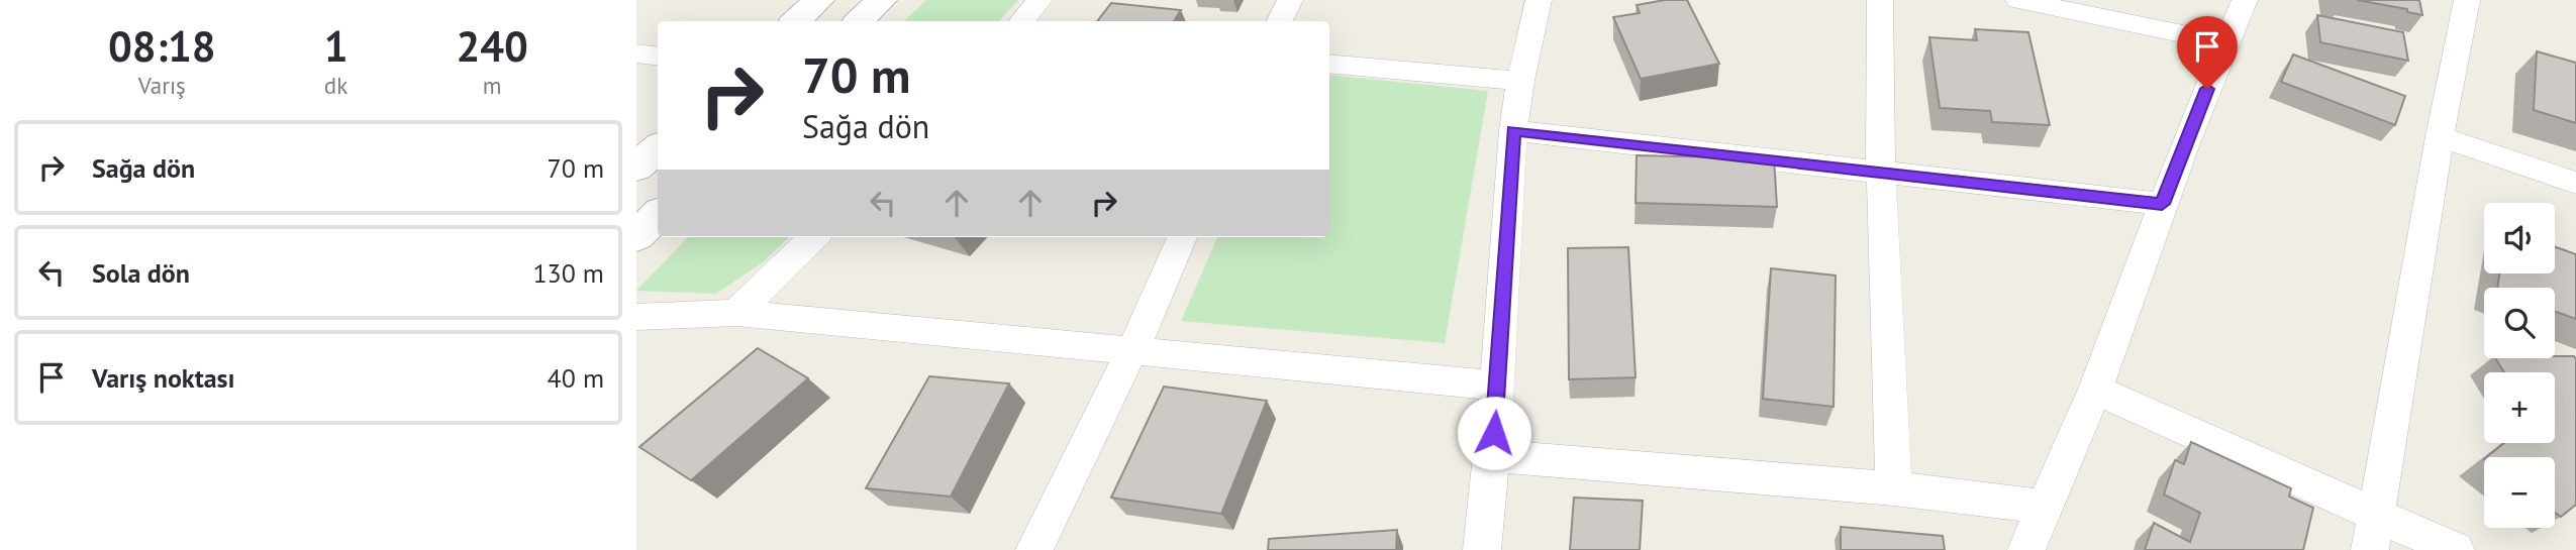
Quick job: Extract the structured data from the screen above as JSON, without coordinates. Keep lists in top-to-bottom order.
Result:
{
  "page": {
    "eta": [
      "08:18",
      "Varış",
      "1",
      "dk",
      "240",
      "m"
    ],
    "turn": ["70 m", "Sağa dön"],
    "list": [
      {
        "name": "Sağa dön",
        "value": "70 m"
      },
      {
        "name": "Sola dön",
        "value": "130 m"
      },
      {
        "name": "Varış noktası",
        "value": "40 m"
      }
    ],
    "map_buttons": ["+", "−"]
  }
}
